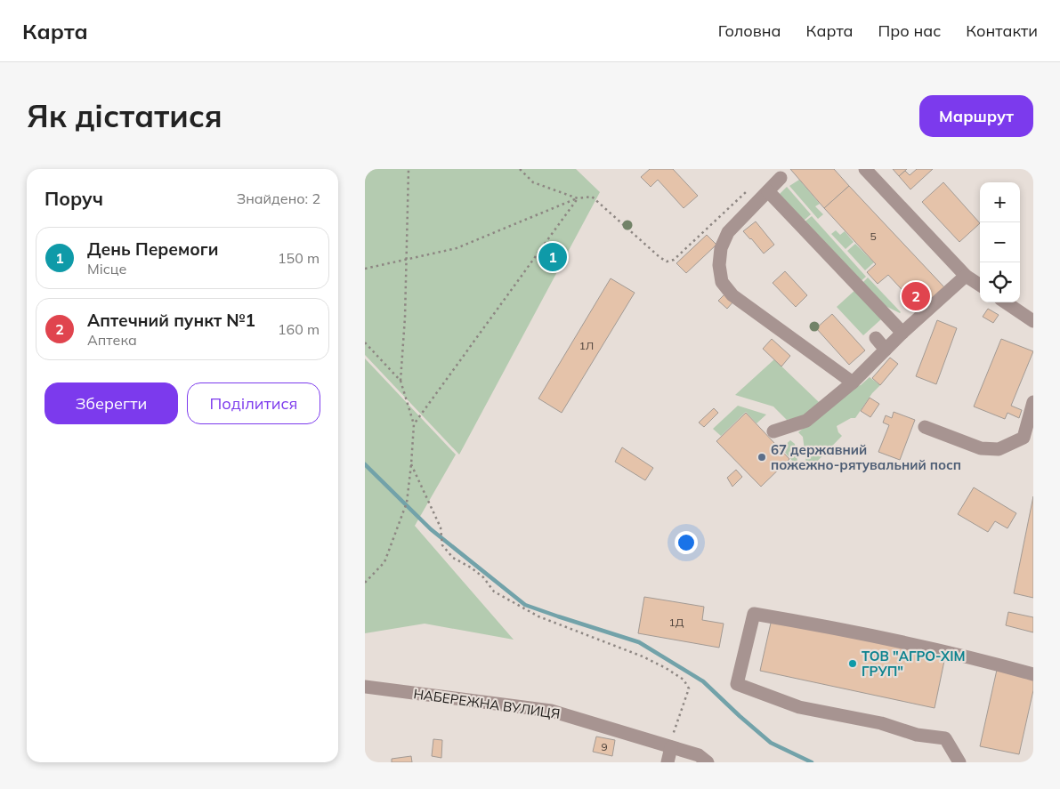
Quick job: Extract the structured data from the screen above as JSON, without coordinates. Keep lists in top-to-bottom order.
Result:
{
  "streets": {
    "street": ["НАБЕРЕЖНА ВУЛИЦЯ"]
  },
  "places": ["67 державний пожежно-рятувальний посп", "ТОВ \"АГРО-ХІМ ГРУП\""],
  "house_numbers": [
    "5",
    "1Л",
    "1Д",
    "9"
  ],
  "page": {
    "header": "Карта",
    "nav": [
      "Головна",
      "Карта",
      "Про нас",
      "Контакти"
    ],
    "buttons": [
      "Маршрут",
      ["Зберегти", "Поділитися"]
    ],
    "title": "Як дістатися",
    "heading": ["Поруч", "Знайдено: 2"],
    "map_buttons": ["+", "−"],
    "list": [
      {
        "mark": "1",
        "name": "День Перемоги",
        "note": "Місце",
        "value": "150 m"
      },
      {
        "mark": "2",
        "name": "Аптечний пункт №1",
        "note": "Аптека",
        "value": "160 m"
      }
    ],
    "pins": ["1", "2"]
  }
}
